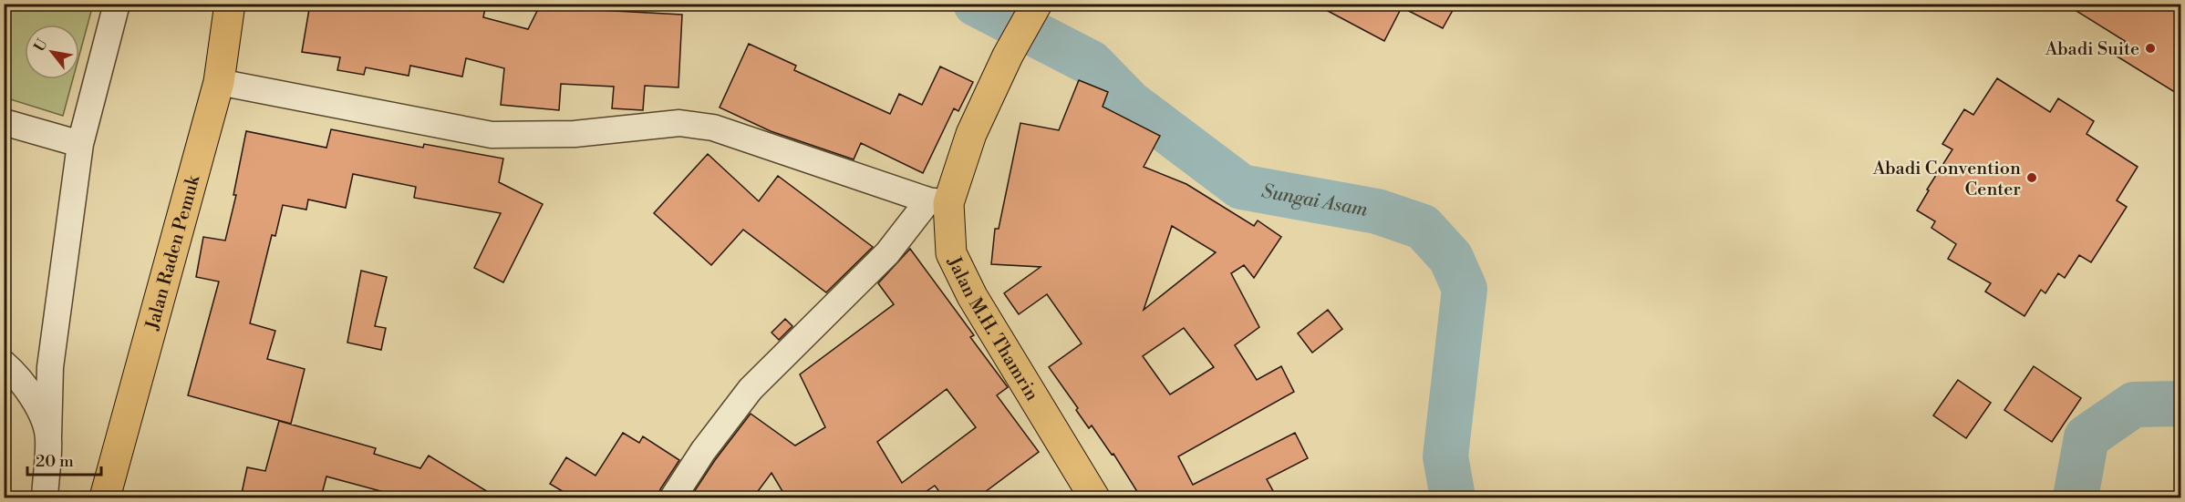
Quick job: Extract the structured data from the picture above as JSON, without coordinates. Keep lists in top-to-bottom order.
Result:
{
  "streets": {
    "highway": ["Jalan Raden Pemuk", "Jalan M.H. Thamrin"]
  },
  "water": ["Sungai Asam"],
  "places": ["Abadi Suite", "Abadi Convention Center"],
  "scale_bar": "20 m",
  "north": "top left"
}
